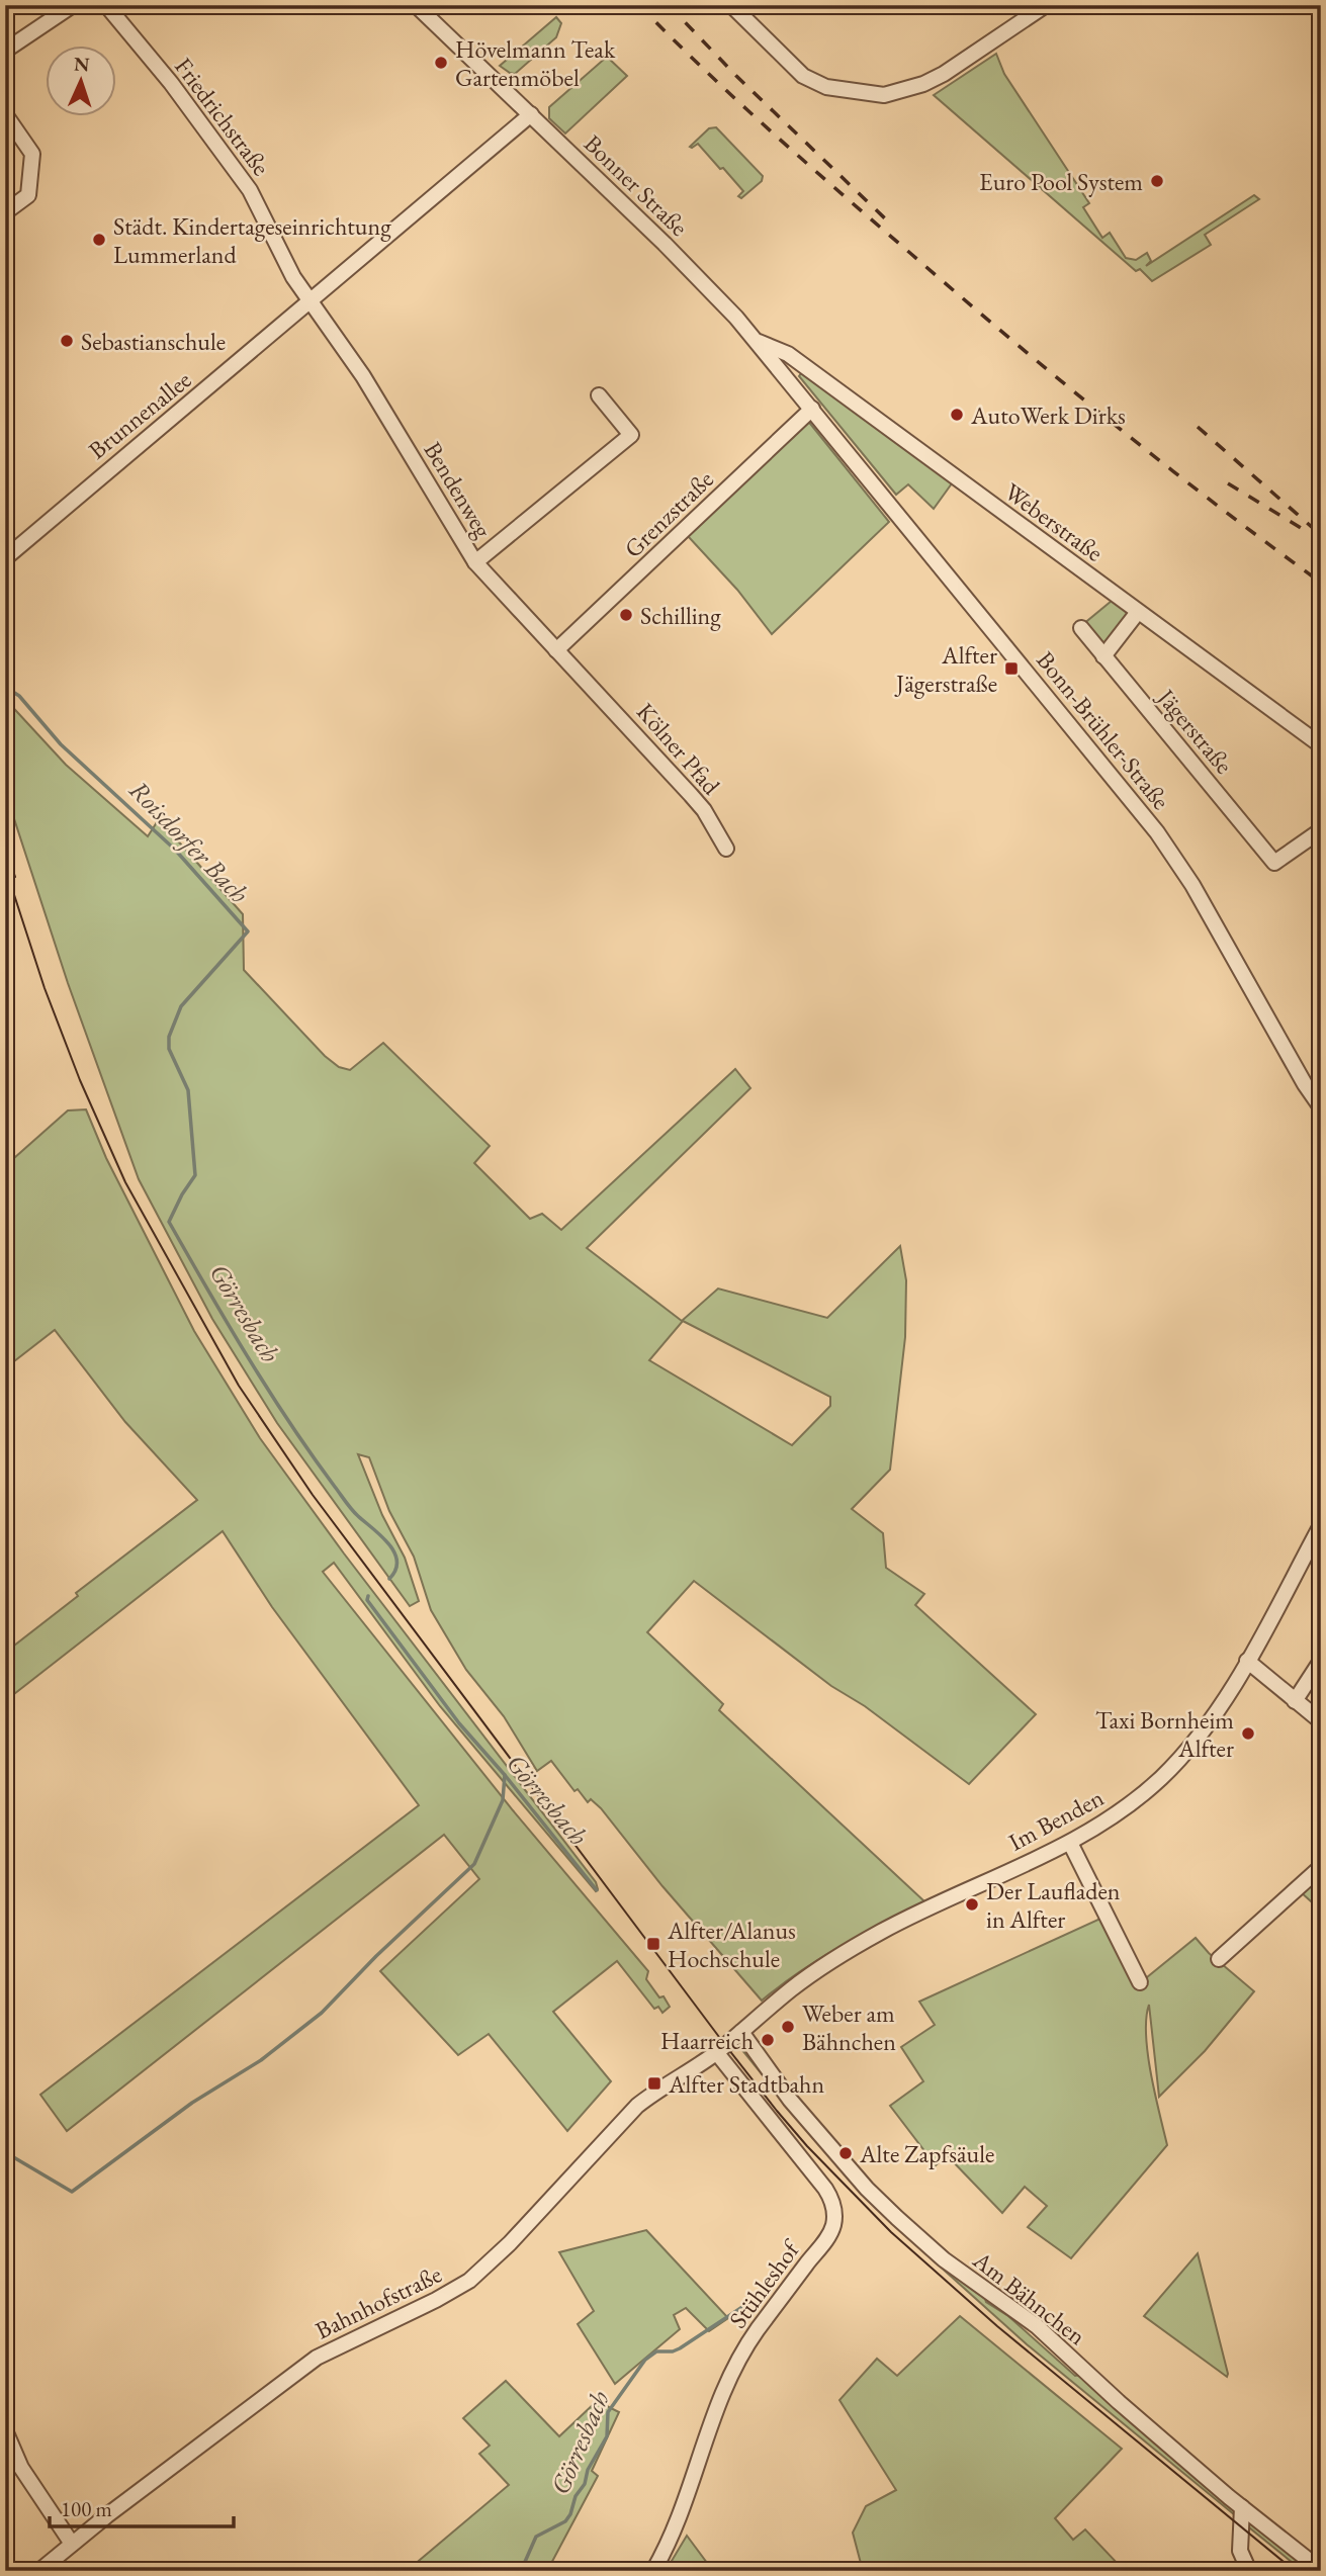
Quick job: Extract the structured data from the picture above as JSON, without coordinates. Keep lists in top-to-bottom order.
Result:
{
  "streets": {
    "street": [
      "Friedrichstraße",
      "Bonner Straße",
      "Brunnenallee",
      "Bendenweg",
      "Grenzstraße",
      "Weberstraße",
      "Bonn-Brühler-Straße",
      "Jägerstraße",
      "Kölner Pfad",
      "Im Benden",
      "Stühleshof",
      "Am Bähnchen",
      "Bahnhofstraße"
    ]
  },
  "crossings": [
    ["Friedrichstraße", "Brunnenallee"],
    ["Friedrichstraße", "Bendenweg"],
    ["Bonner Straße", "Brunnenallee"],
    ["Bonner Straße", "Grenzstraße"],
    ["Bonner Straße", "Weberstraße"],
    ["Bonner Straße", "Bonn-Brühler-Straße"],
    ["Brunnenallee", "Bendenweg"],
    ["Bendenweg", "Grenzstraße"],
    ["Bendenweg", "Kölner Pfad"],
    ["Grenzstraße", "Bonn-Brühler-Straße"],
    ["Im Benden", "Stühleshof"],
    ["Im Benden", "Am Bähnchen"],
    ["Im Benden", "Bahnhofstraße"],
    ["Stühleshof", "Bahnhofstraße"]
  ],
  "water": ["Roisdorfer Bach", "Görresbach"],
  "places": {
    "other": [
      "Hövelmann Teak Gartenmöbel",
      "Euro Pool System",
      "Städt. Kindertageseinrichtung Lummerland",
      "Sebastianschule",
      "AutoWerk Dirks",
      "Schilling",
      "Taxi Bornheim Alfter",
      "Der Laufladen in Alfter",
      "Weber am Bähnchen",
      "Haarreich",
      "Alte Zapfsäule"
    ],
    "transit": ["Alfter Jägerstraße", "Alfter/Alanus Hochschule", "Alfter Stadtbahn"]
  },
  "scale_bar": "100 m",
  "north": "top"
}
